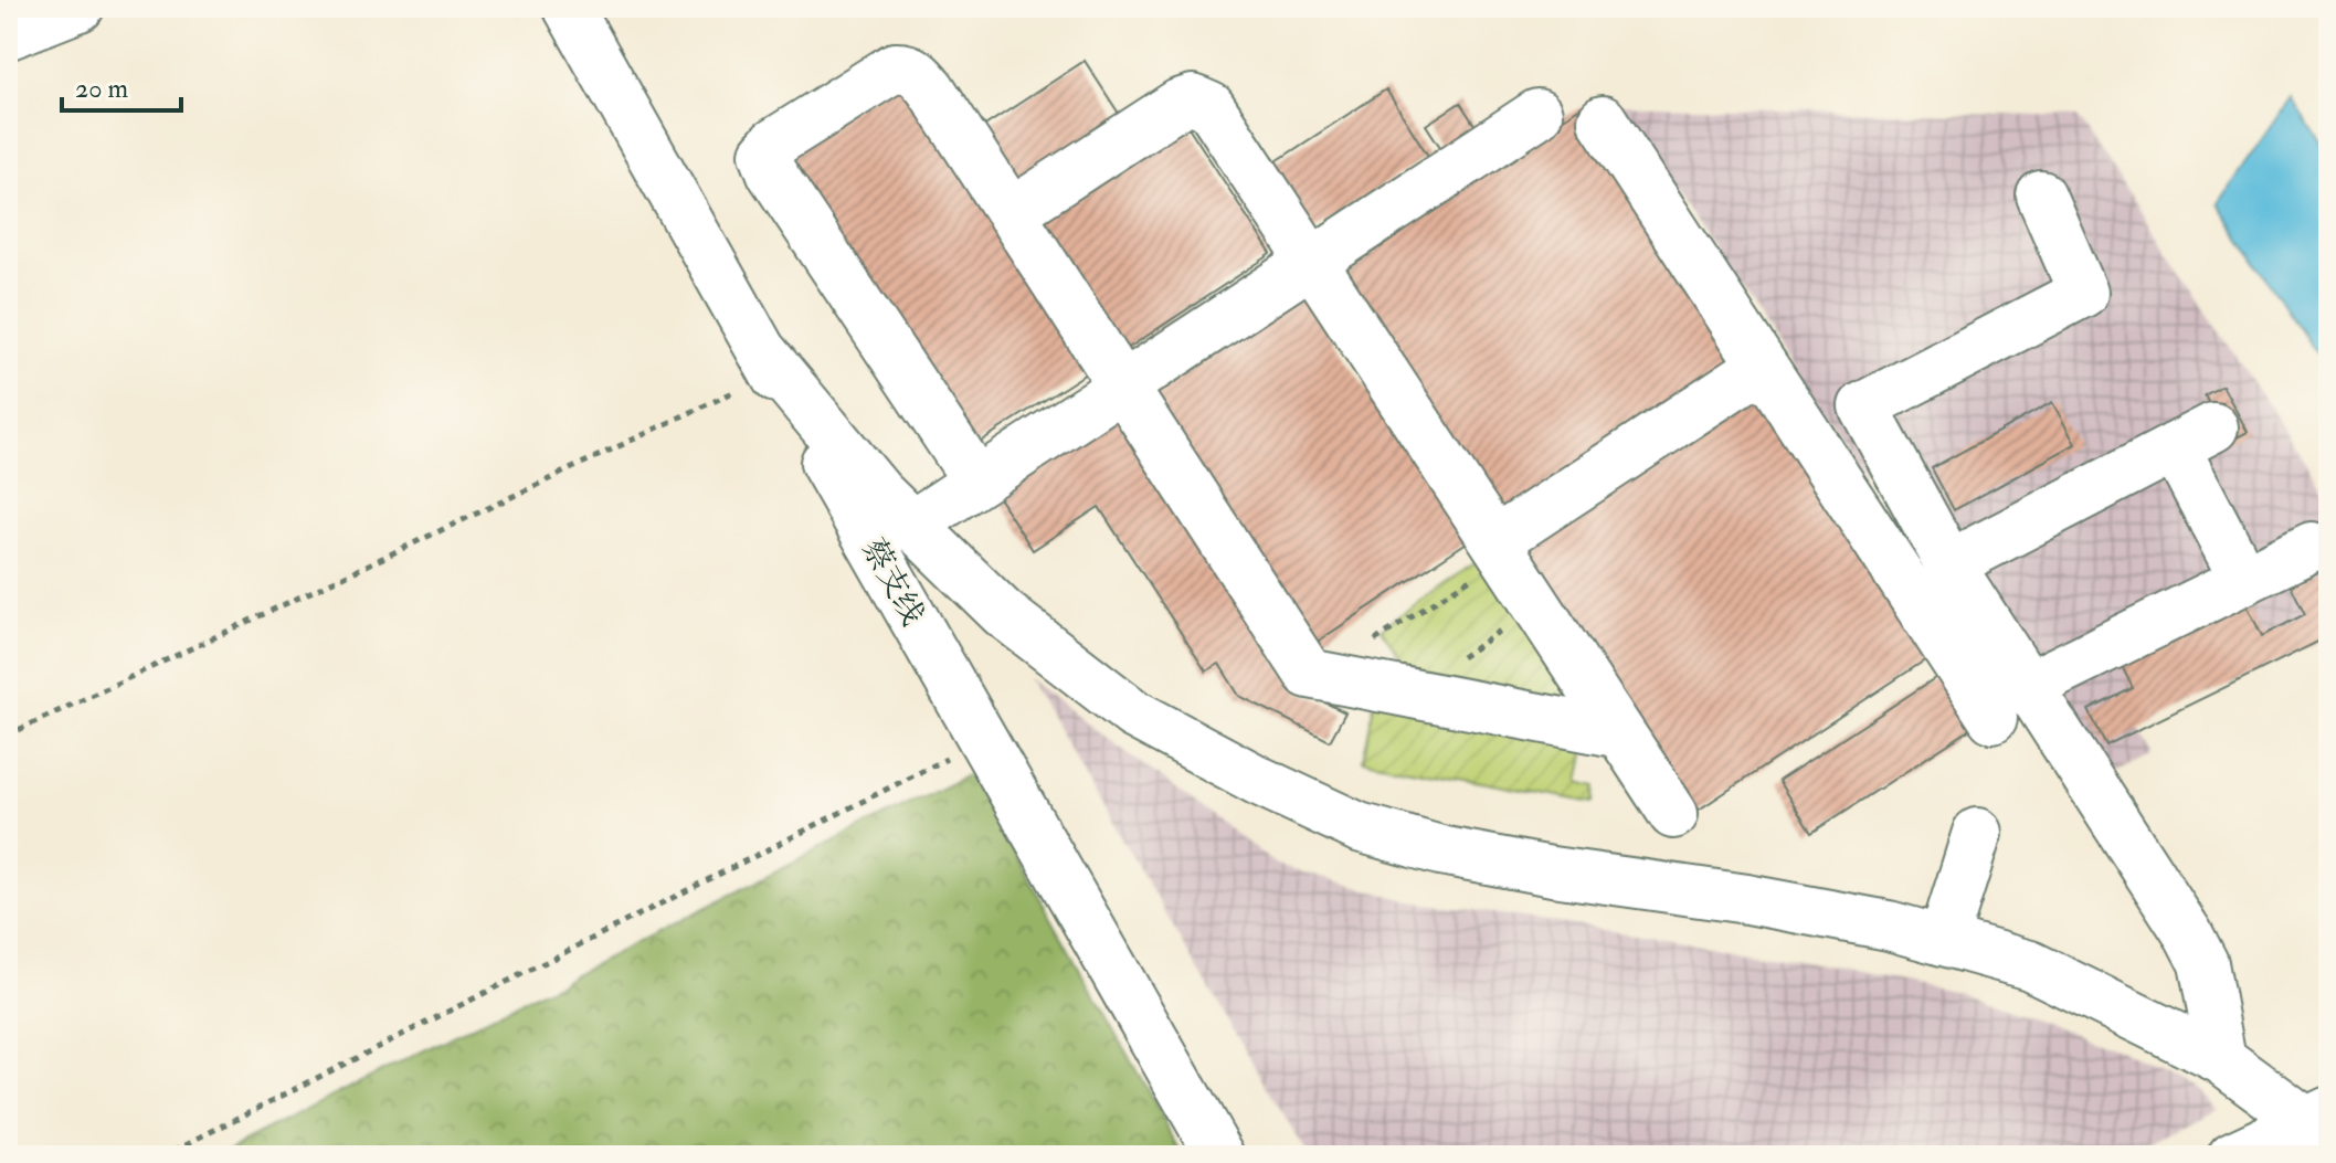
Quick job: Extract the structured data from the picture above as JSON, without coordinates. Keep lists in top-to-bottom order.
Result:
{
  "streets": {
    "street": ["蔡支线"]
  },
  "scale_bar": "20 m"
}
